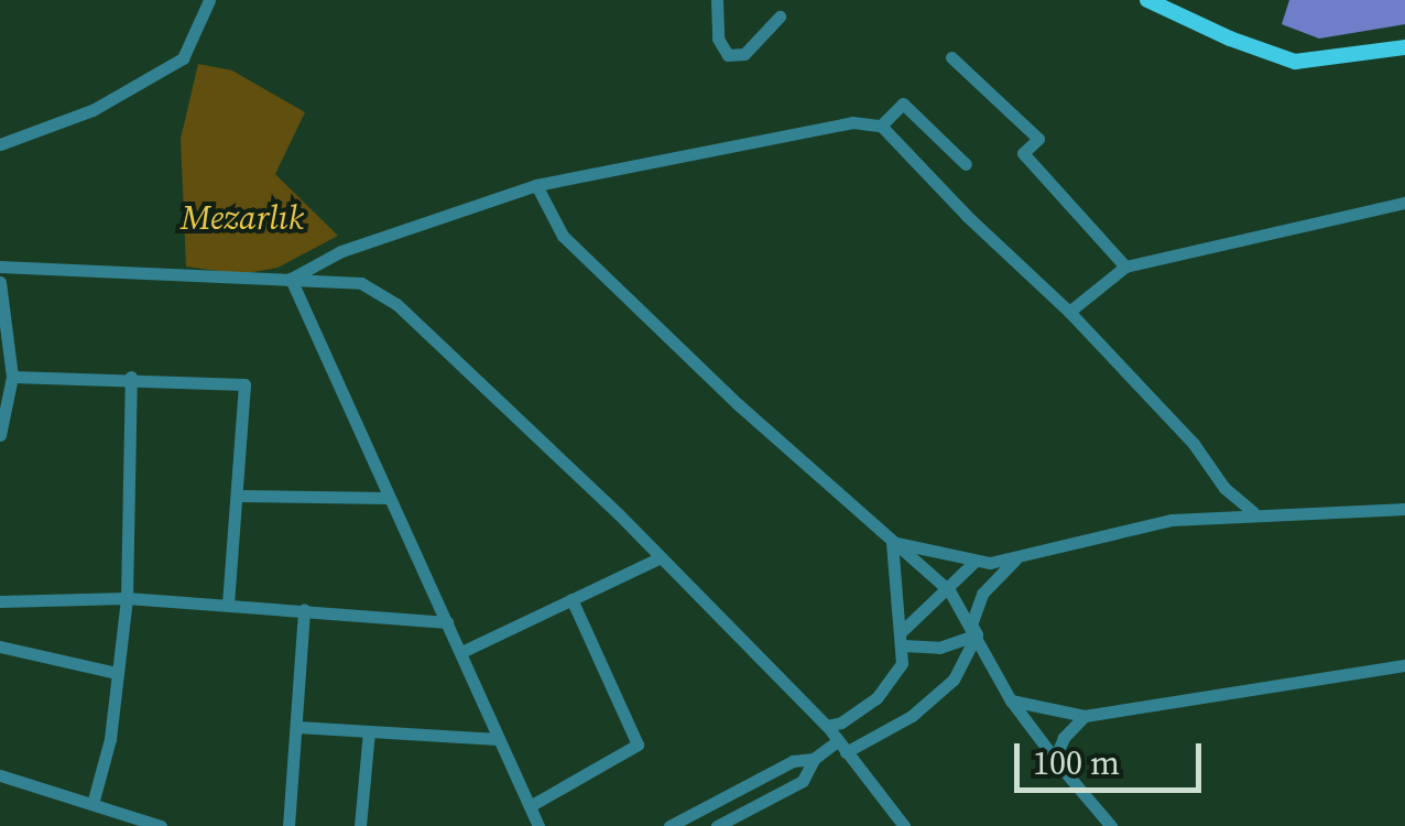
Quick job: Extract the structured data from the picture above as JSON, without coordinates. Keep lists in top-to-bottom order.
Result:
{
  "parks": ["Mezarlık"],
  "scale_bar": "100 m"
}
